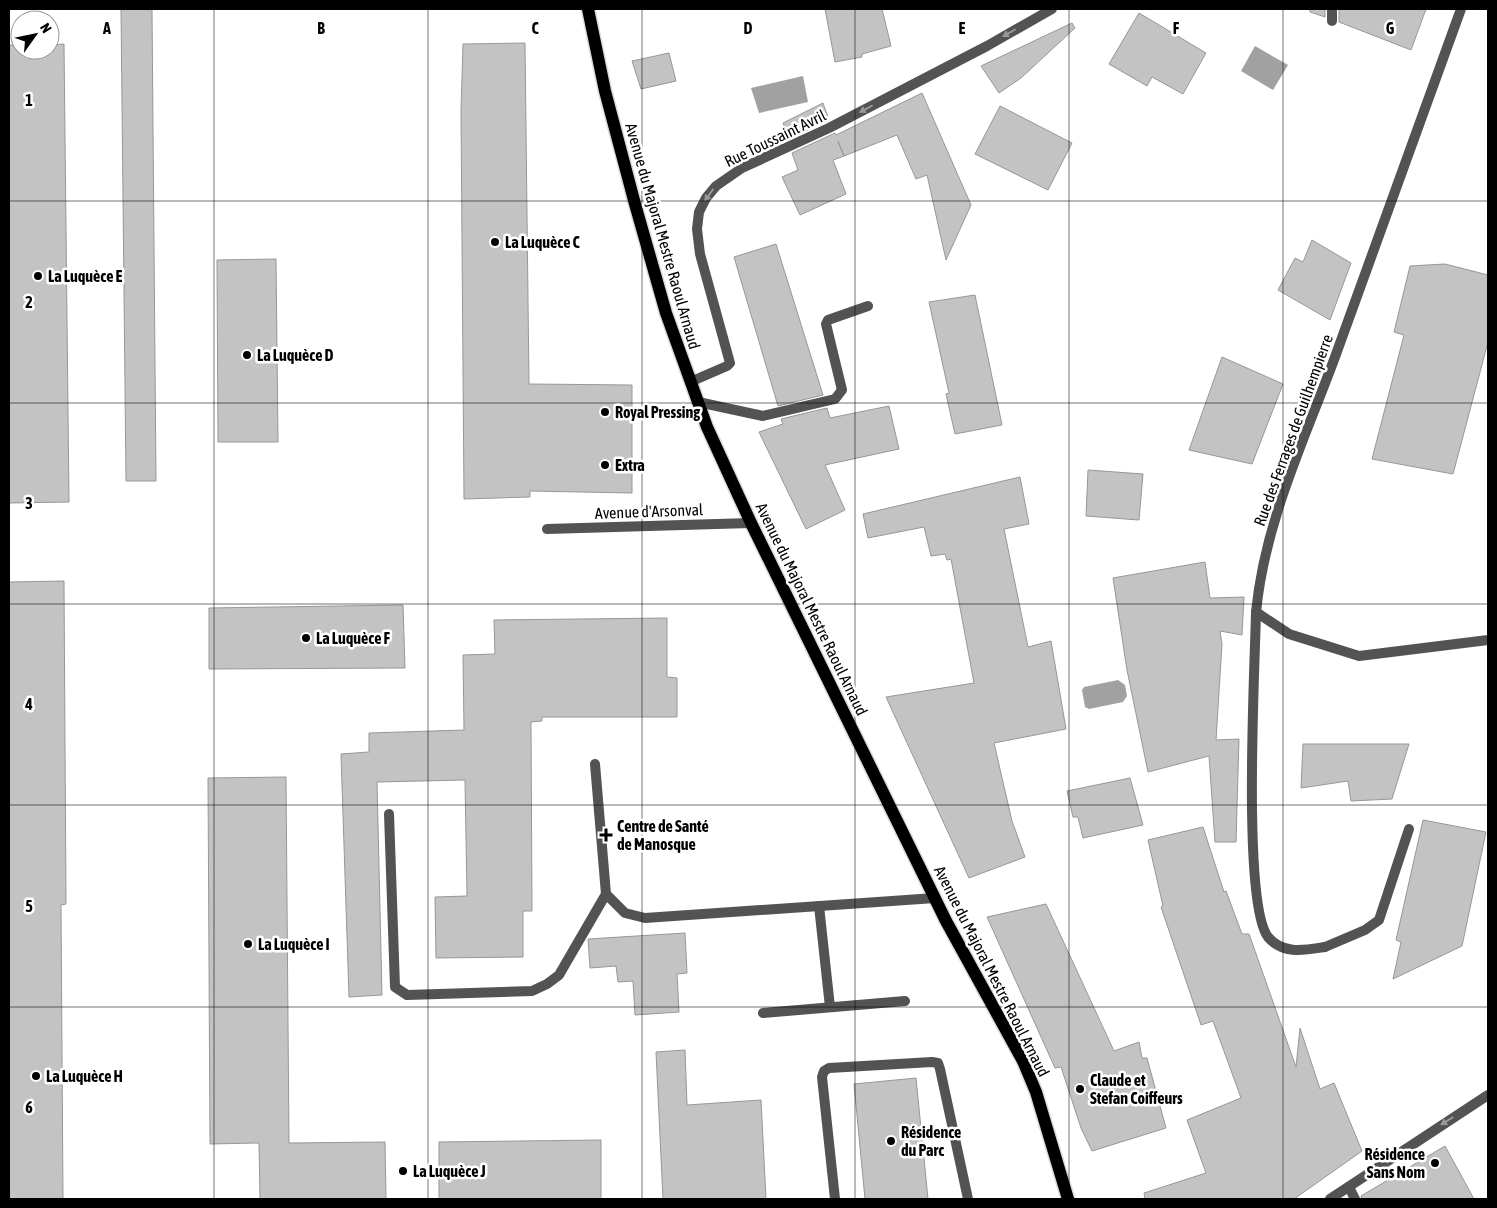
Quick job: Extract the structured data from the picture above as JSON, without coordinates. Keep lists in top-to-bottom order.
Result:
{
  "streets": {
    "main road": ["Avenue du Majoral Mestre Raoul Arnaud"],
    "street": ["Rue Toussaint Avril", "Rue des Ferrages de Guilhempierre", "Avenue d'Arsonval"]
  },
  "crossings": [
    ["Rue Toussaint Avril", "Avenue du Majoral Mestre Raoul Arnaud"],
    ["Avenue du Majoral Mestre Raoul Arnaud", "Avenue d'Arsonval"]
  ],
  "one_way": ["Rue Toussaint Avril"],
  "places": {
    "other": [
      "La Luquèce C",
      "La Luquèce E",
      "La Luquèce D",
      "Royal Pressing",
      "Extra",
      "La Luquèce F",
      "La Luquèce I",
      "La Luquèce H",
      "Claude et Stefan Coiffeurs",
      "Résidence du Parc",
      "Résidence Sans Nom",
      "La Luquèce J"
    ],
    "health": ["Centre de Santé de Manosque"]
  },
  "north": "top right",
  "grid": {
    "columns": [
      "A",
      "B",
      "C",
      "D",
      "E",
      "F",
      "G"
    ],
    "rows": [
      "1",
      "2",
      "3",
      "4",
      "5",
      "6"
    ]
  }
}
